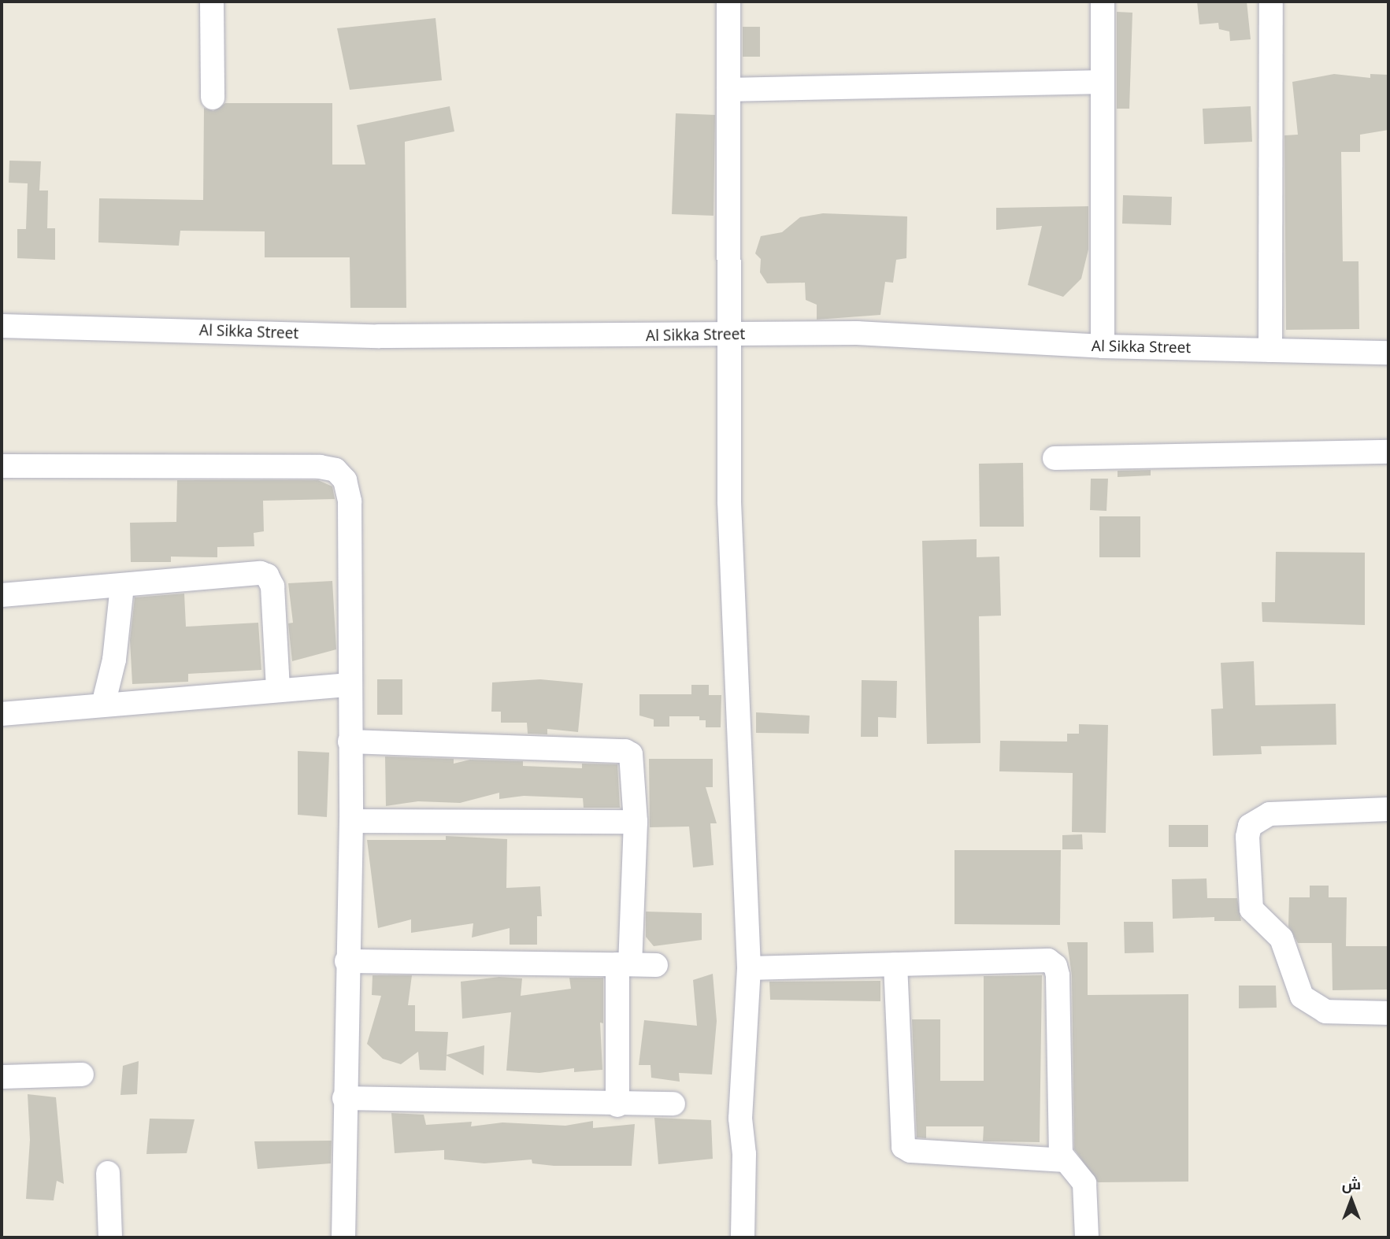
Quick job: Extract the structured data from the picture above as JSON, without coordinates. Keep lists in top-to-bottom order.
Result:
{
  "streets": {
    "street": ["Al Sikka Street"]
  },
  "north": "top"
}
